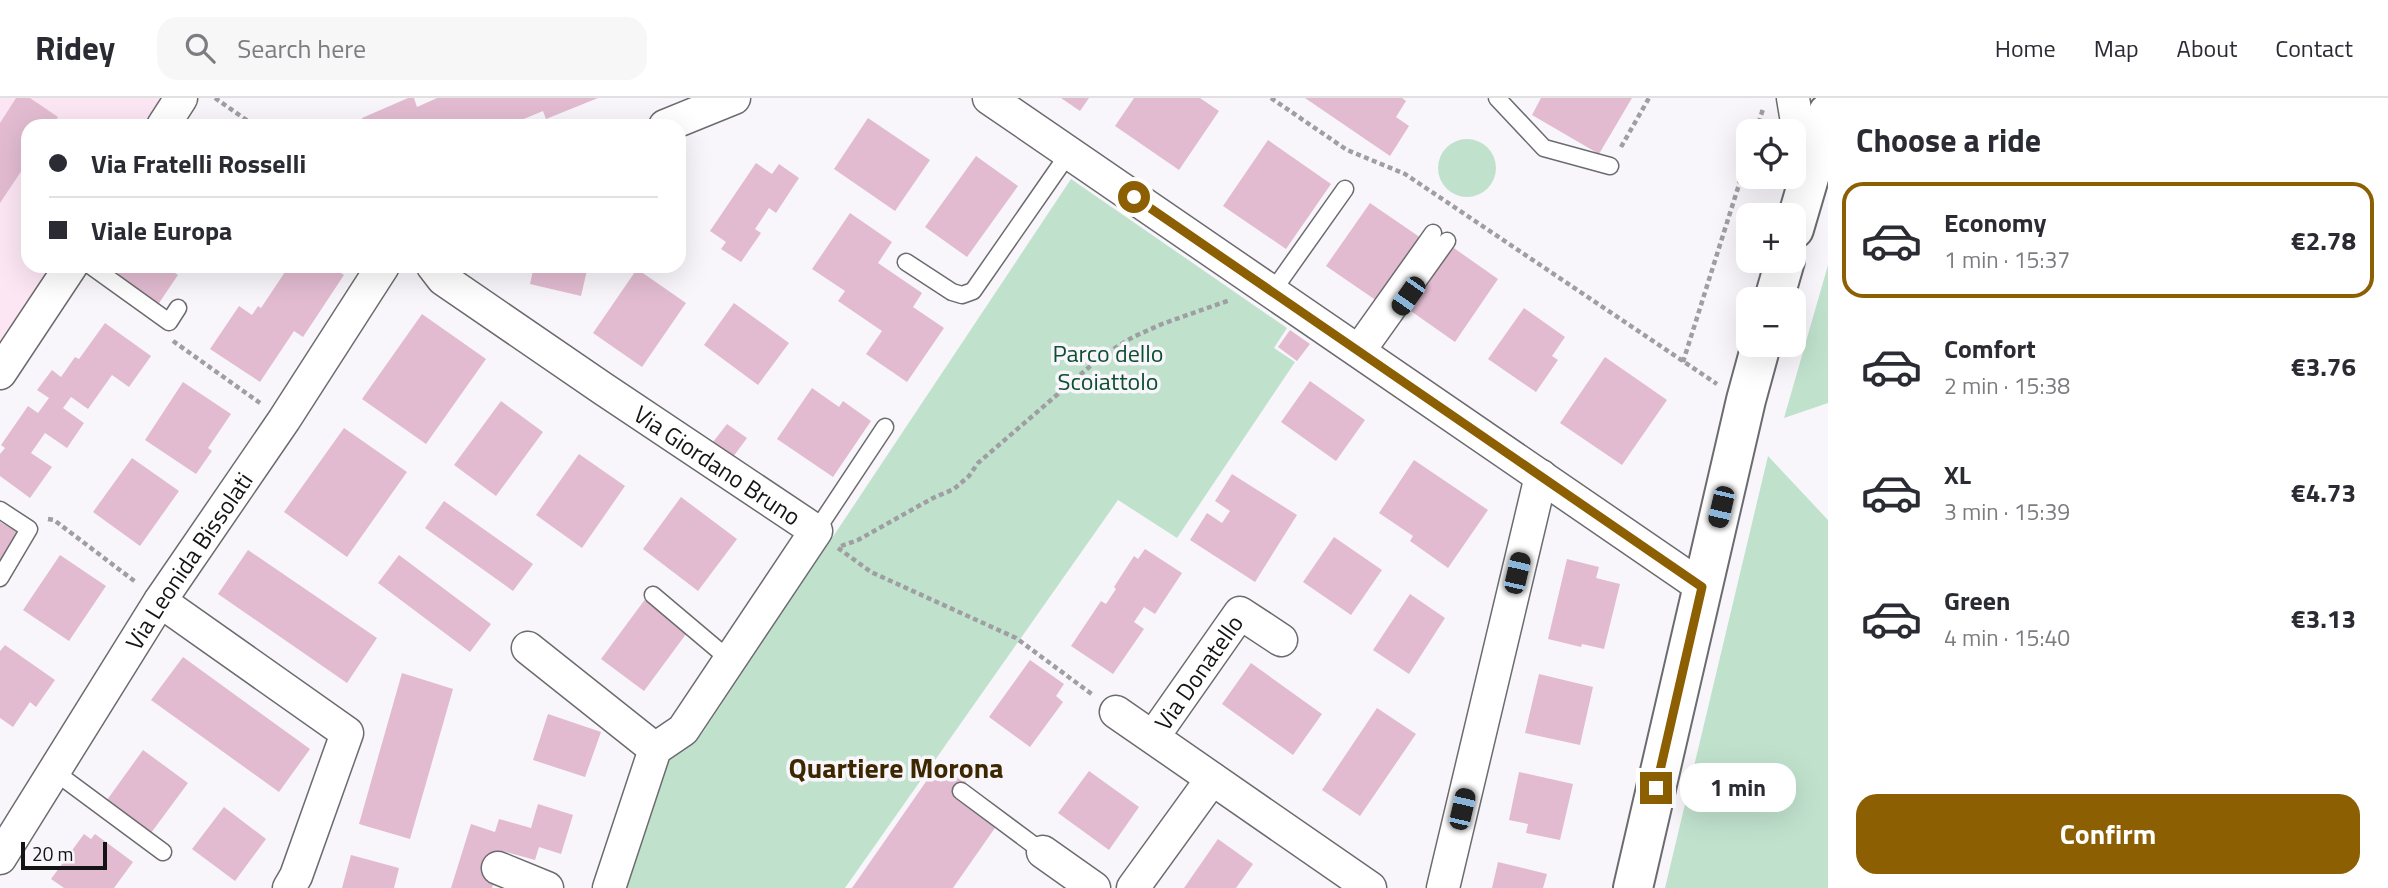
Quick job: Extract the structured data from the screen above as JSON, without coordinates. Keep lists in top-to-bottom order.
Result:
{
  "streets": {
    "street": ["Via Giordano Bruno", "Via Leonida Bissolati", "Via Donatello"]
  },
  "districts": ["Quartiere Morona"],
  "parks": ["Parco dello Scoiattolo"],
  "scale_bar": "20 m",
  "page": {
    "header": "Ridey",
    "search": "Search here",
    "nav": [
      "Home",
      "Map",
      "About",
      "Contact"
    ],
    "heading": "Choose a ride",
    "map_buttons": ["+", "−"],
    "banner": ["Via Fratelli Rosselli", "Viale Europa"],
    "list": [
      {
        "name": "Economy",
        "note": "1 min · 15:37",
        "value": "€2.78"
      },
      {
        "name": "Comfort",
        "note": "2 min · 15:38",
        "value": "€3.76"
      },
      {
        "name": "XL",
        "note": "3 min · 15:39",
        "value": "€4.73"
      },
      {
        "name": "Green",
        "note": "4 min · 15:40",
        "value": "€3.13"
      }
    ],
    "bubble": "1 min",
    "buttons": "Confirm",
    "scale": "20 m"
  }
}
